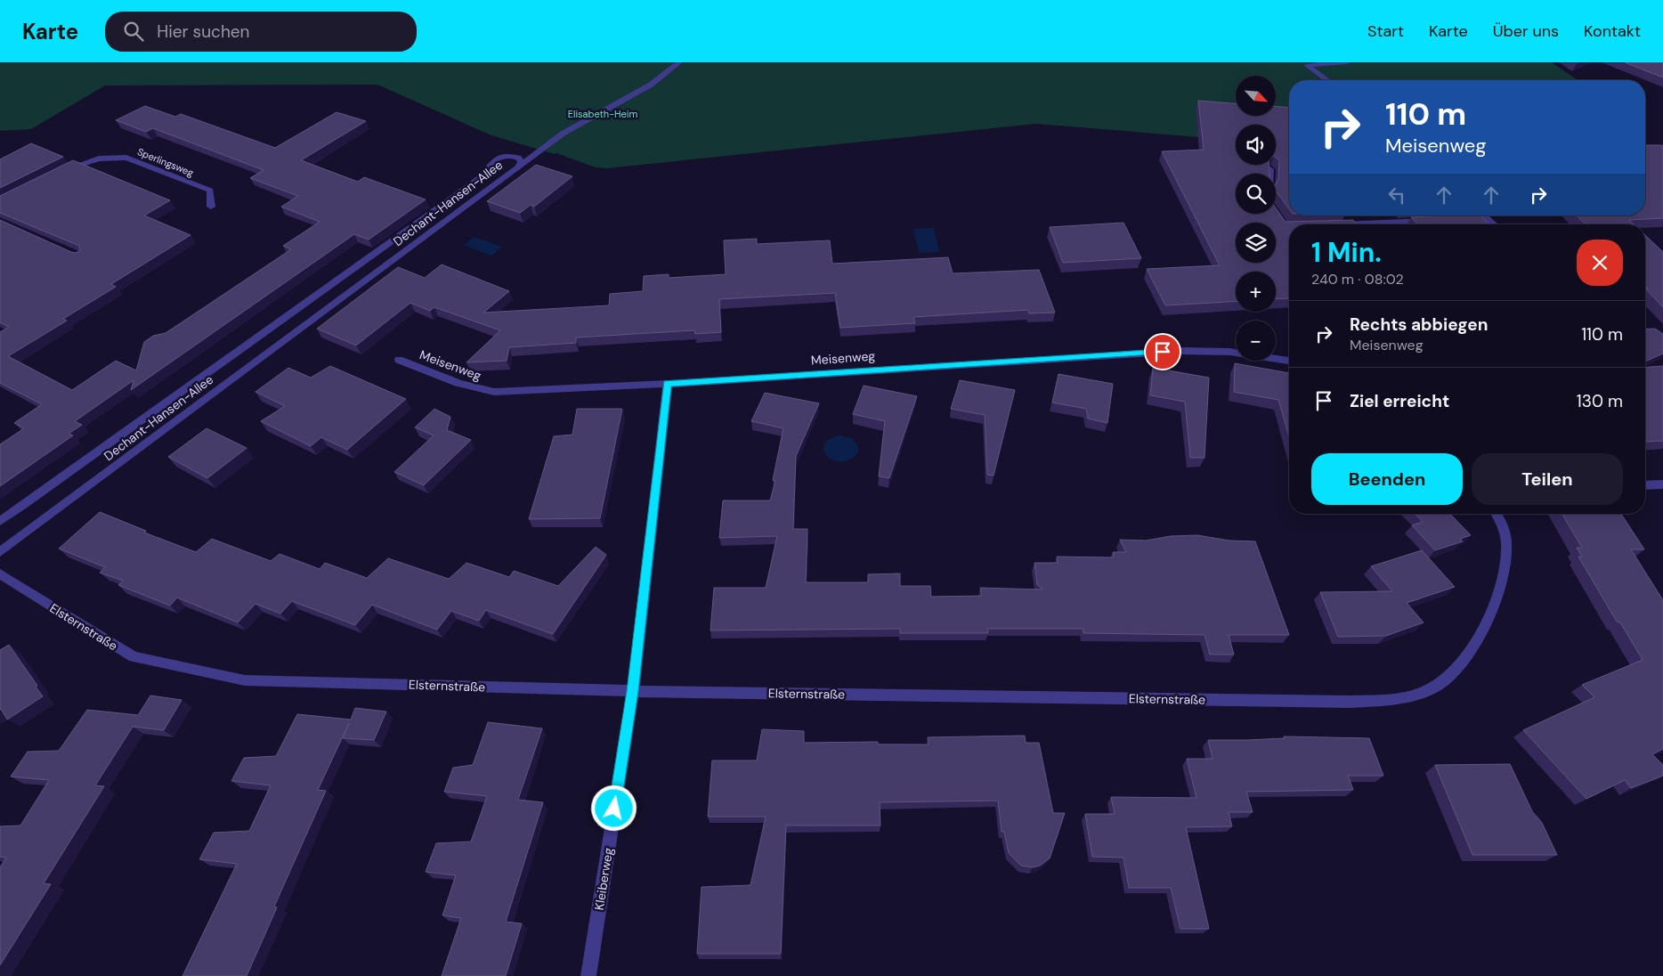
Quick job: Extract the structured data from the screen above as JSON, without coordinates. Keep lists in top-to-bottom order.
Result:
{
  "streets": {
    "street": [
      "Sperlingsweg",
      "Dechant-Hansen-Allee",
      "Meisenweg",
      "Elsternstraße",
      "Kleiberweg"
    ]
  },
  "crossings": [
    ["Meisenweg", "Kleiberweg"],
    ["Elsternstraße", "Kleiberweg"]
  ],
  "parks": ["Elisabeth-Heim"],
  "north": "bottom right",
  "page": {
    "header": "Karte",
    "search": "Hier suchen",
    "nav": [
      "Start",
      "Karte",
      "Über uns",
      "Kontakt"
    ],
    "map_buttons": ["+", "−"],
    "turn": ["110 m", "Meisenweg"],
    "heading": ["1 Min.", "240 m · 08:02"],
    "list": [
      {
        "name": "Rechts abbiegen",
        "note": "Meisenweg",
        "value": "110 m"
      },
      {
        "name": "Ziel erreicht",
        "value": "130 m"
      }
    ],
    "buttons": ["Beenden", "Teilen"]
  }
}
